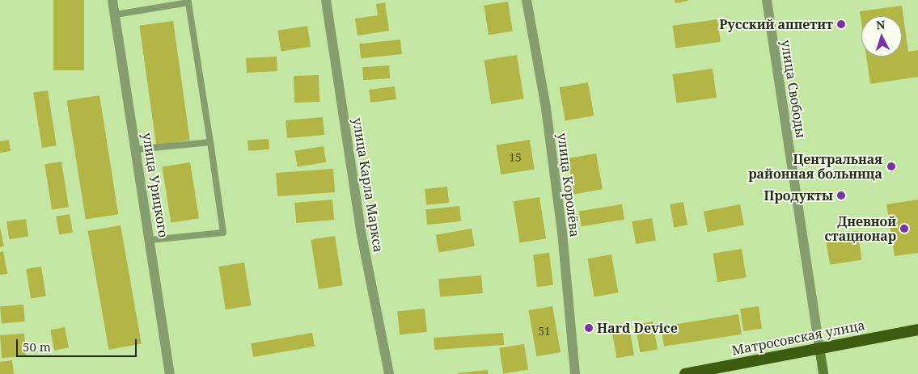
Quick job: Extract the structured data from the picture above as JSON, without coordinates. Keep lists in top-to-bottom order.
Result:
{
  "streets": {
    "highway": ["Матросовская улица"],
    "main road": ["улица Свободы"],
    "street": ["улица Урицкого", "улица Карла Маркса", "улица Королёва"]
  },
  "crossings": [
    ["улица Свободы", "Матросовская улица"]
  ],
  "places": [
    "Русский аппетит",
    "Центральная районная больница",
    "Продукты",
    "Дневной стационар",
    "Hard Device"
  ],
  "house_numbers": ["15", "51"],
  "scale_bar": "50 m",
  "north": "top"
}
